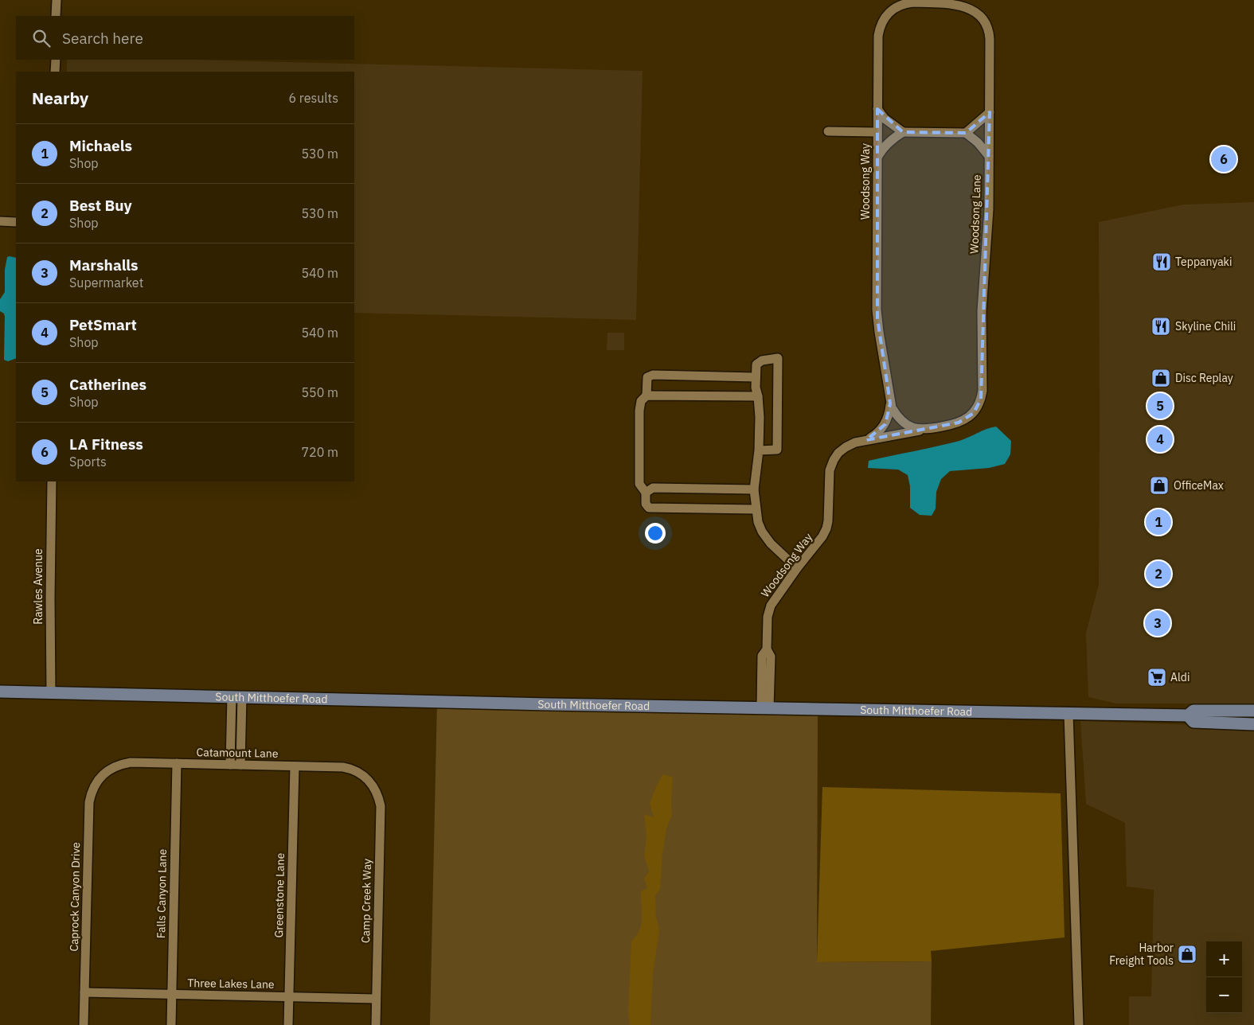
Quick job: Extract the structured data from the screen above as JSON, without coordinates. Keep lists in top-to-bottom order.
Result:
{
  "streets": {
    "main road": ["South Mitthoefer Road"],
    "street": [
      "Woodsong Way",
      "Woodsong Lane",
      "Rawles Avenue",
      "Catamount Lane",
      "Falls Canyon Lane",
      "Greenstone Lane",
      "Caprock Canyon Drive",
      "Camp Creek Way",
      "Three Lakes Lane"
    ]
  },
  "crossings": [
    ["Woodsong Way", "Woodsong Lane"],
    ["Woodsong Way", "South Mitthoefer Road"],
    ["Rawles Avenue", "South Mitthoefer Road"],
    ["Catamount Lane", "Falls Canyon Lane"],
    ["Catamount Lane", "Greenstone Lane"],
    ["Catamount Lane", "Caprock Canyon Drive"],
    ["Catamount Lane", "Camp Creek Way"],
    ["Falls Canyon Lane", "Three Lakes Lane"],
    ["Greenstone Lane", "Three Lakes Lane"],
    ["Caprock Canyon Drive", "Three Lakes Lane"],
    ["Camp Creek Way", "Three Lakes Lane"]
  ],
  "places": {
    "restaurant": ["Teppanyaki", "Skyline Chili"],
    "shop": ["Disc Replay", "OfficeMax", "Harbor Freight Tools"],
    "supermarket": ["Aldi"]
  },
  "page": {
    "search": "Search here",
    "heading": ["Nearby", "6 results"],
    "list": [
      {
        "mark": "1",
        "name": "Michaels",
        "note": "Shop",
        "value": "530 m"
      },
      {
        "mark": "2",
        "name": "Best Buy",
        "note": "Shop",
        "value": "530 m"
      },
      {
        "mark": "3",
        "name": "Marshalls",
        "note": "Supermarket",
        "value": "540 m"
      },
      {
        "mark": "4",
        "name": "PetSmart",
        "note": "Shop",
        "value": "540 m"
      },
      {
        "mark": "5",
        "name": "Catherines",
        "note": "Shop",
        "value": "550 m"
      },
      {
        "mark": "6",
        "name": "LA Fitness",
        "note": "Sports",
        "value": "720 m"
      }
    ],
    "pins": [
      "6",
      "5",
      "4",
      "1",
      "2",
      "3"
    ],
    "map_buttons": ["+", "−"]
  }
}
